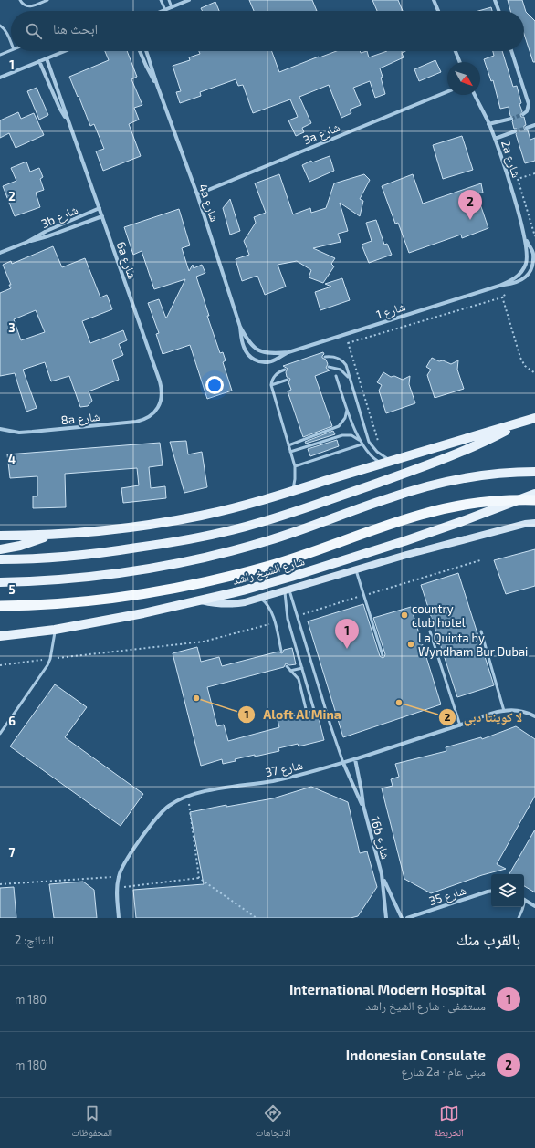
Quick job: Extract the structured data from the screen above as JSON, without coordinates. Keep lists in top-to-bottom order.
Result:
{
  "streets": {
    "main road": ["شارع الشيخ راشد"],
    "street": [
      "3a شارع",
      "2a شارع",
      "4a شارع",
      "3b شارع",
      "6a شارع",
      "شارع 1",
      "8a شارع",
      "شارع 37",
      "16b شارع",
      "شارع 35"
    ]
  },
  "crossings": [
    ["3a شارع", "4a شارع"],
    ["2a شارع", "شارع 1"],
    ["4a شارع", "شارع 1"],
    ["3b شارع", "6a شارع"],
    ["6a شارع", "8a شارع"],
    ["شارع 37", "16b شارع"]
  ],
  "places": [
    "country club hotel",
    "La Quinta by Wyndham Bur Dubai",
    "Aloft Al Mina",
    "لا كوينتا دبي"
  ],
  "north": "bottom right",
  "page": {
    "search": "ابحث هنا",
    "pins": ["2", "1"],
    "heading": ["بالقرب منك", "النتائج: 2"],
    "list": [
      {
        "mark": "1",
        "name": "International Modern Hospital",
        "note": "مستشفى · شارع الشيخ راشد",
        "value": "180 m"
      },
      {
        "mark": "2",
        "name": "Indonesian Consulate",
        "note": "مبنى عام · 2a شارع",
        "value": "180 m"
      }
    ],
    "nav": ["الخريطة", "الاتجاهات", "المحفوظات"]
  },
  "grid": {
    "rows": [
      "1",
      "2",
      "3",
      "4",
      "5",
      "6",
      "7"
    ]
  }
}
